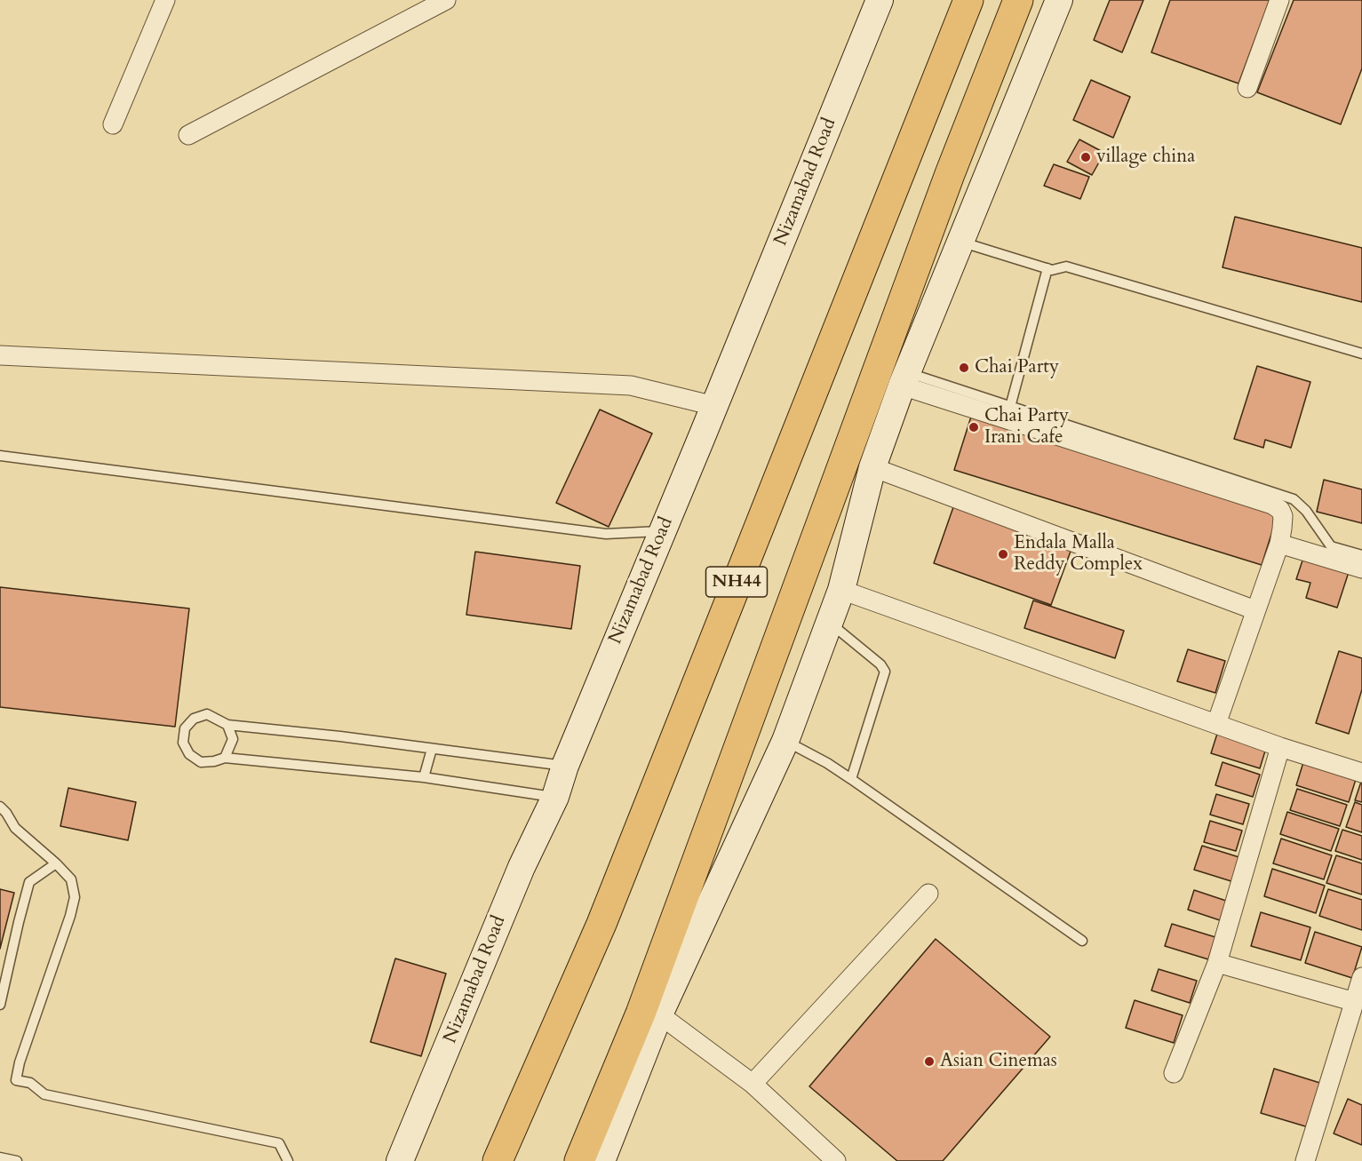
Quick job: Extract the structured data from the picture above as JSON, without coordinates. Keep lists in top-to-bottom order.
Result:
{
  "streets": {
    "highway": ["NH44"],
    "main road": ["Nizamabad Road"]
  },
  "places": [
    "village china",
    "Chai Party",
    "Chai Party Irani Cafe",
    "Endala Malla Reddy Complex",
    "Asian Cinemas"
  ]
}
